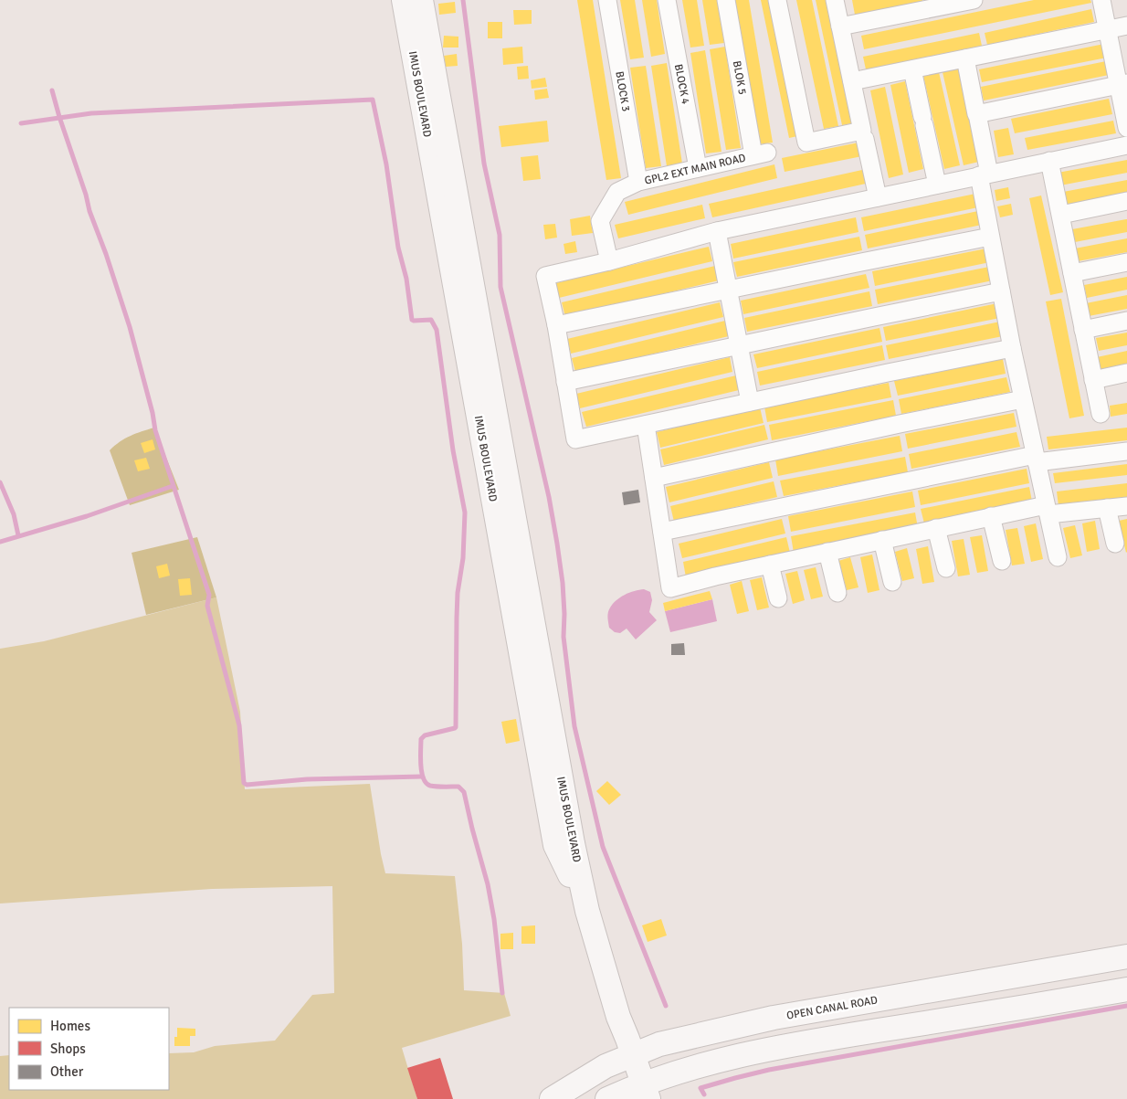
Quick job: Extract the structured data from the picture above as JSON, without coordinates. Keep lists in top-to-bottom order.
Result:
{
  "streets": {
    "main road": ["IMUS BOULEVARD", "OPEN CANAL ROAD"],
    "street": [
      "BLOK 5",
      "BLOCK 4",
      "BLOCK 3",
      "GPL2 EXT MAIN ROAD"
    ]
  },
  "crossings": [
    ["BLOK 5", "GPL2 EXT MAIN ROAD"],
    ["BLOCK 4", "GPL2 EXT MAIN ROAD"],
    ["BLOCK 3", "GPL2 EXT MAIN ROAD"],
    ["IMUS BOULEVARD", "OPEN CANAL ROAD"]
  ],
  "legend": ["Homes", "Shops", "Other"]
}
